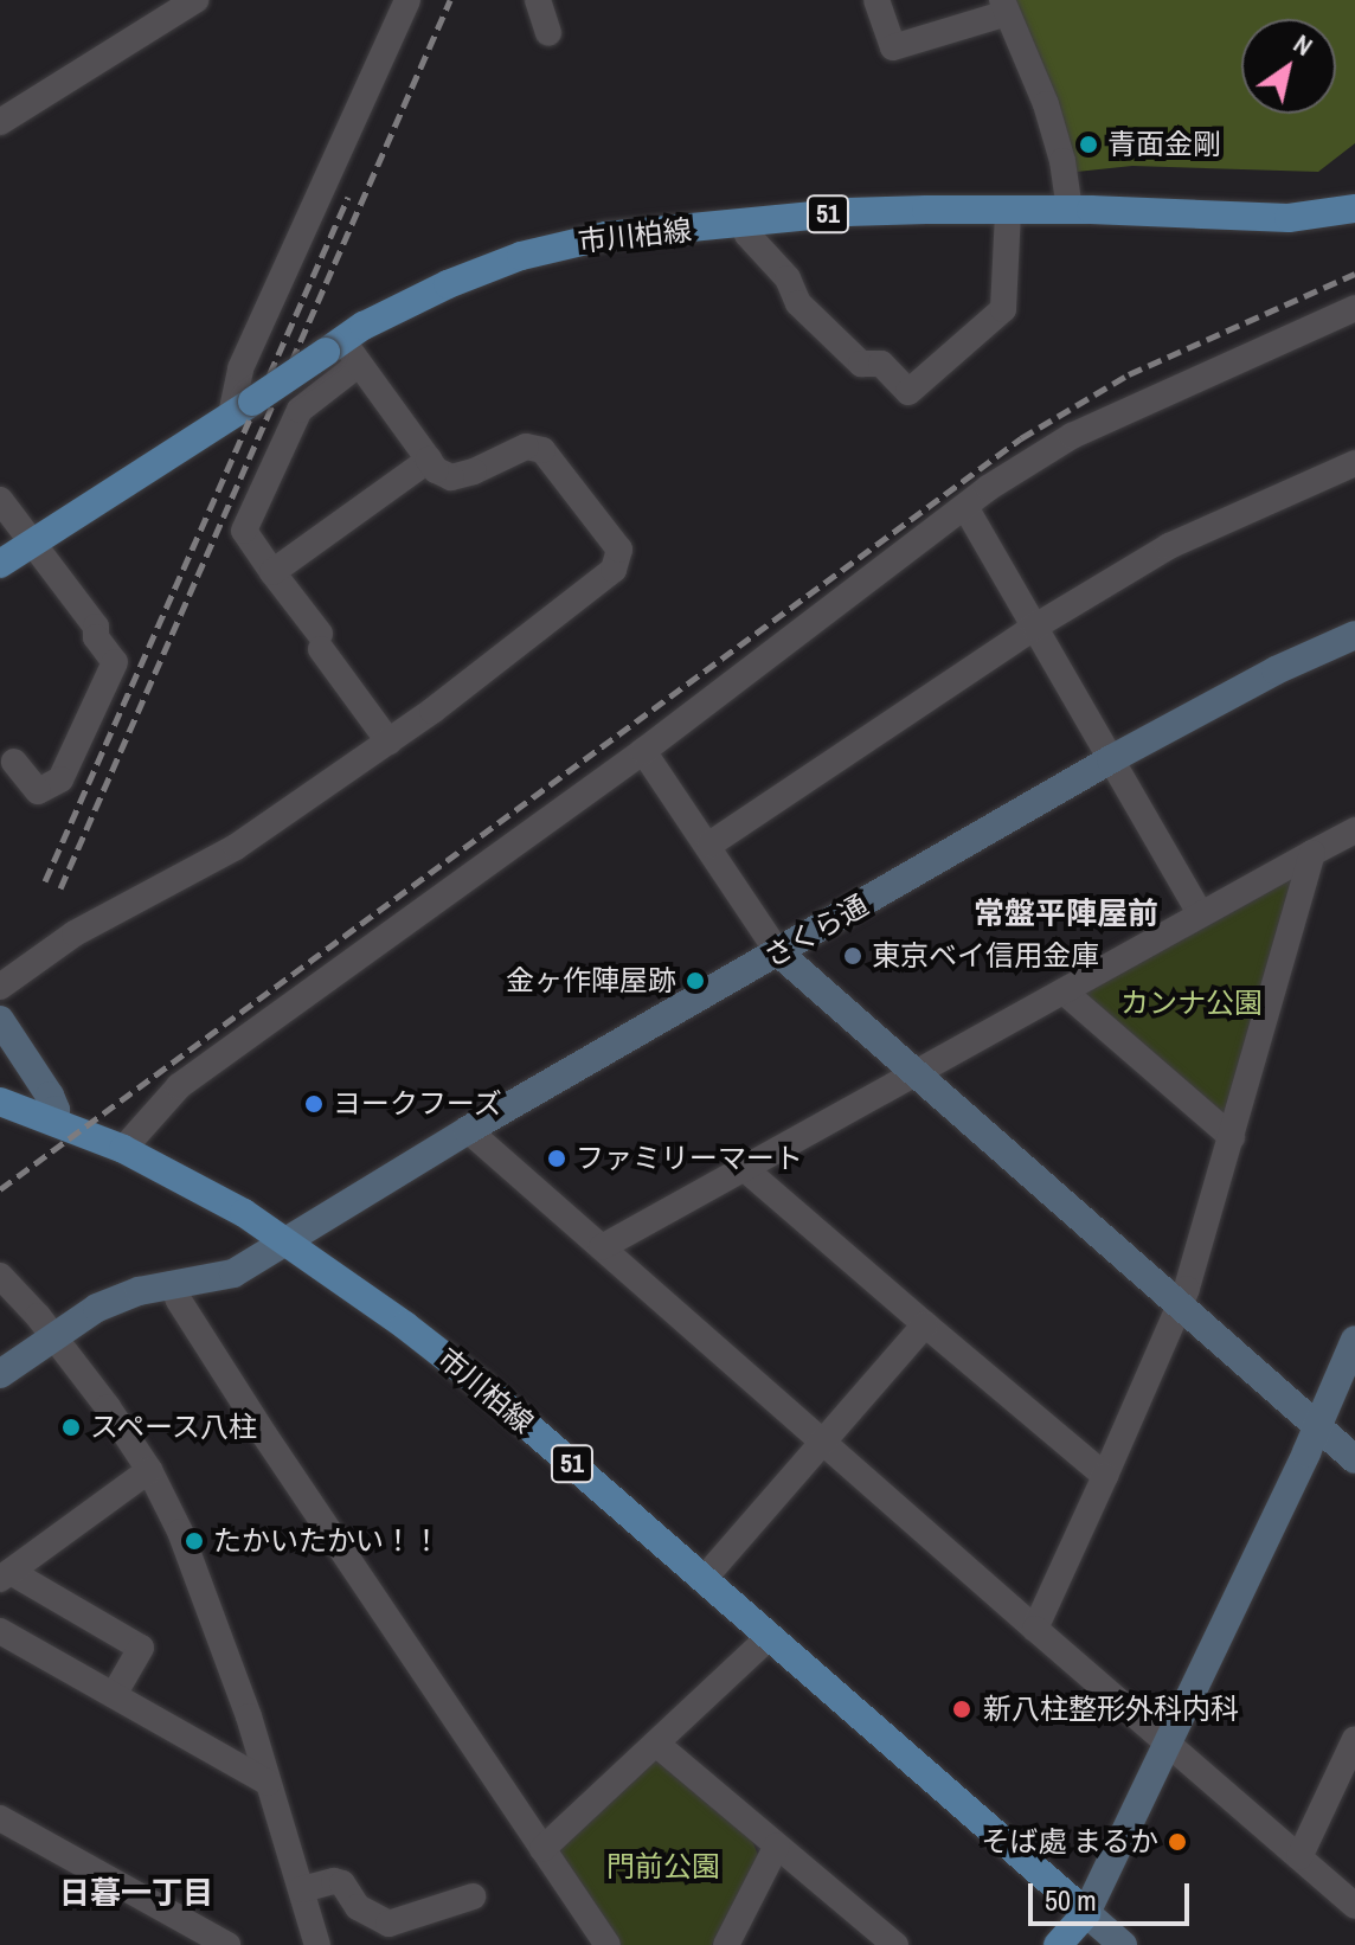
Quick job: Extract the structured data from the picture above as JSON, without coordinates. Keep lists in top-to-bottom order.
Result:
{
  "streets": {
    "main road": ["51", "市川柏線"],
    "street": ["さくら通"]
  },
  "crossings": [
    ["市川柏線", "さくら通"]
  ],
  "districts": ["常盤平陣屋前", "日暮一丁目"],
  "parks": ["カンナ公園", "門前公園"],
  "places": [
    "青面金剛",
    "東京ベイ信用金庫",
    "金ヶ作陣屋跡",
    "ヨークフーズ",
    "ファミリーマート",
    "スペース八柱",
    "たかいたかい！！",
    "新八柱整形外科内科",
    "そば處 まるか"
  ],
  "scale_bar": "50 m",
  "north": "top right"
}
